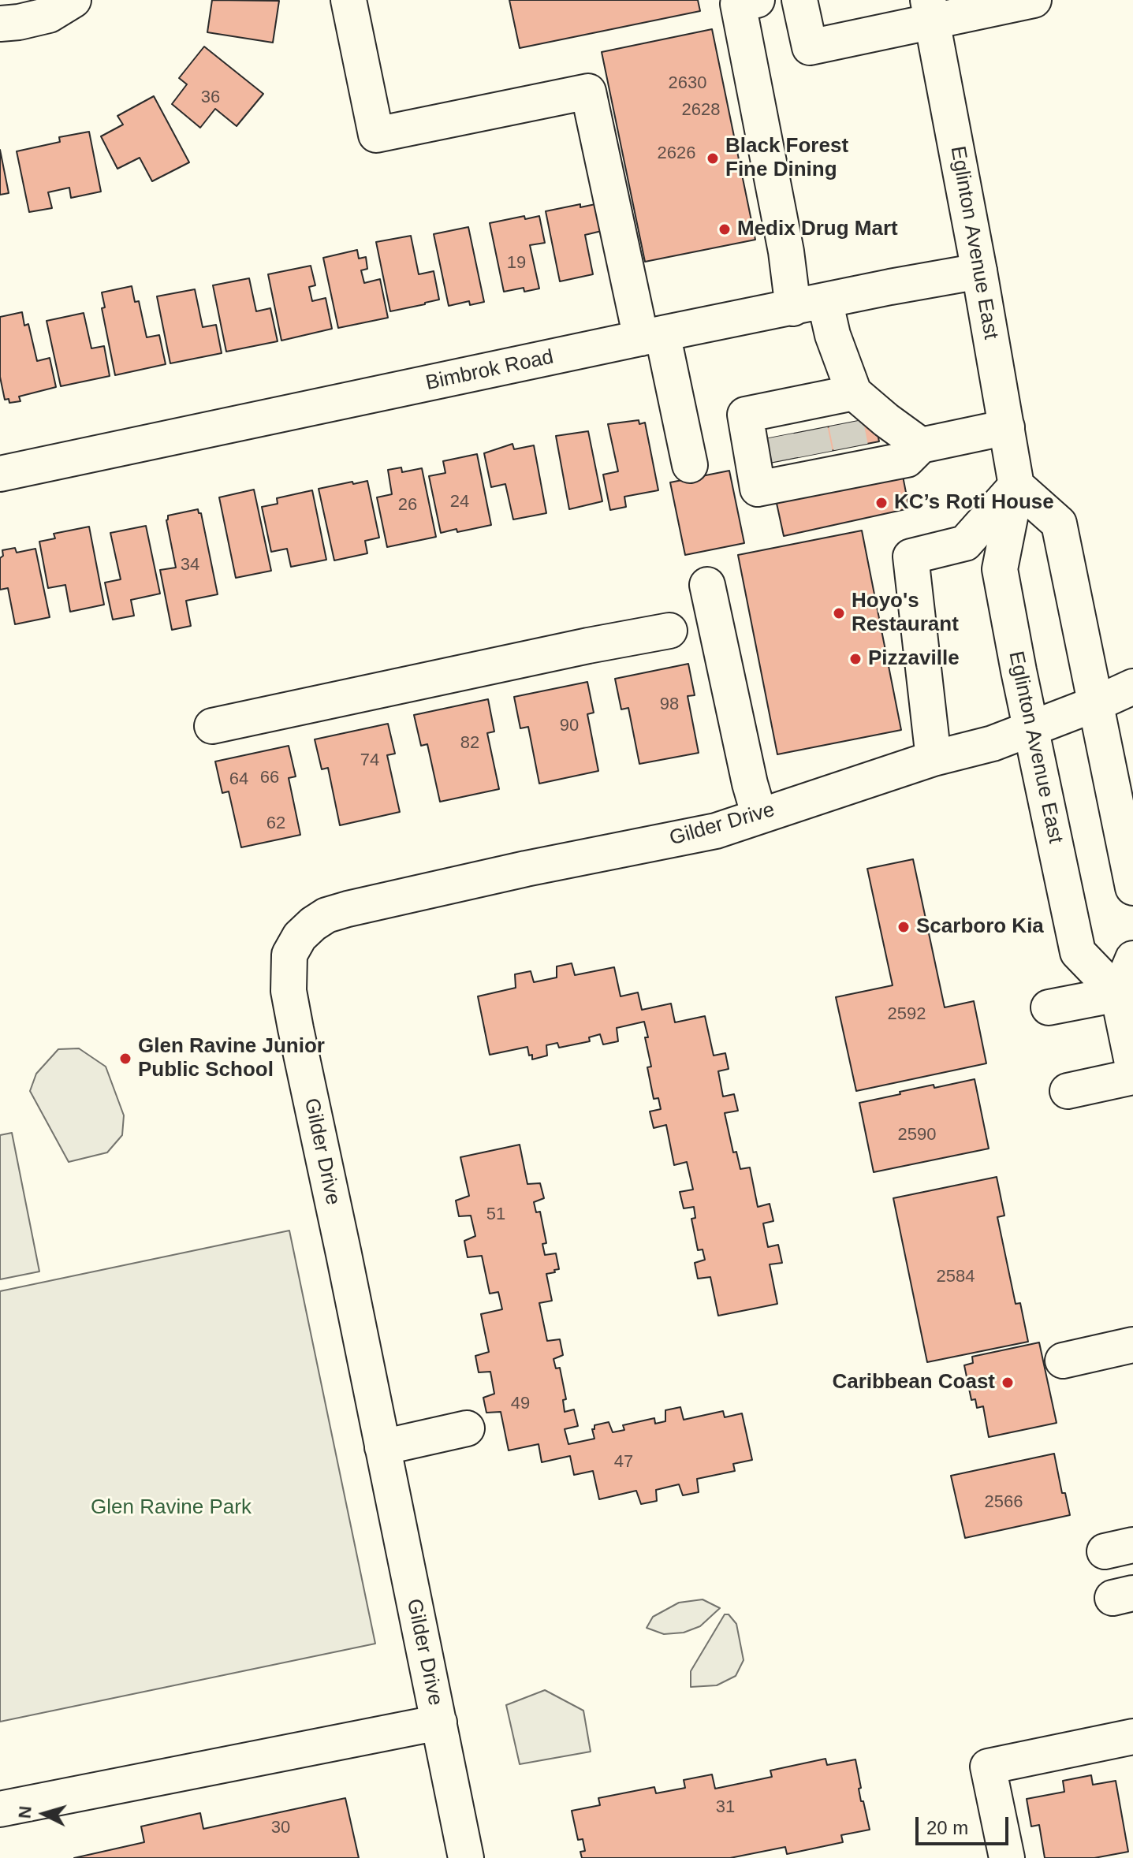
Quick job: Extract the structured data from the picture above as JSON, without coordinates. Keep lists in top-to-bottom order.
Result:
{
  "streets": {
    "street": ["Eglinton Avenue East", "Bimbrok Road", "Gilder Drive"]
  },
  "crossings": [
    ["Eglinton Avenue East", "Bimbrok Road"],
    ["Eglinton Avenue East", "Gilder Drive"]
  ],
  "parks": ["Glen Ravine Park"],
  "places": [
    "Black Forest Fine Dining",
    "Medix Drug Mart",
    "KC’s Roti House",
    "Hoyo's Restaurant",
    "Pizzaville",
    "Scarboro Kia",
    "Glen Ravine Junior Public School",
    "Caribbean Coast"
  ],
  "house_numbers": [
    "2630",
    "36",
    "2628",
    "2626",
    "19",
    "24",
    "26",
    "34",
    "98",
    "90",
    "82",
    "74",
    "66",
    "64",
    "62",
    "2592",
    "2590",
    "51",
    "2584",
    "49",
    "47",
    "2566",
    "31",
    "30"
  ],
  "scale_bar": "20 m",
  "north": "left"
}
